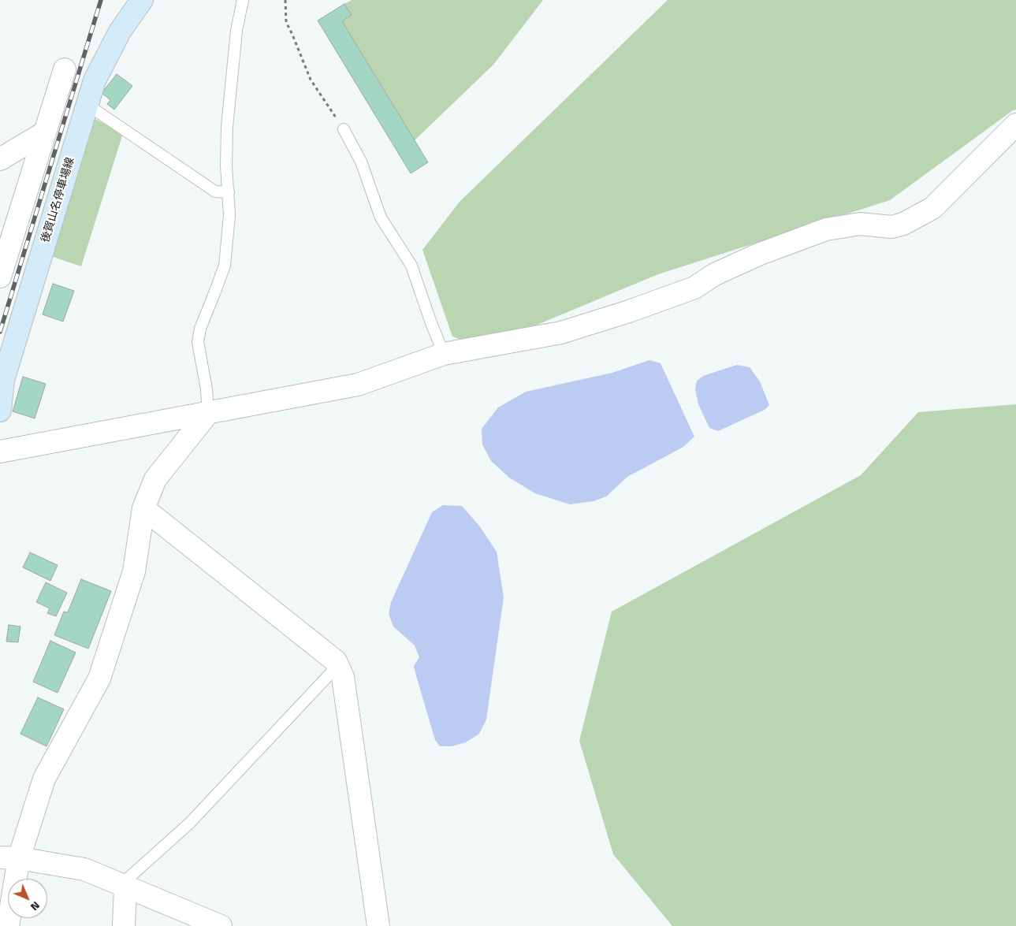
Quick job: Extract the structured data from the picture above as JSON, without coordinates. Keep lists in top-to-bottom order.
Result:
{
  "streets": {
    "main road": ["後賀山名停車場線"]
  },
  "north": "bottom right"
}
